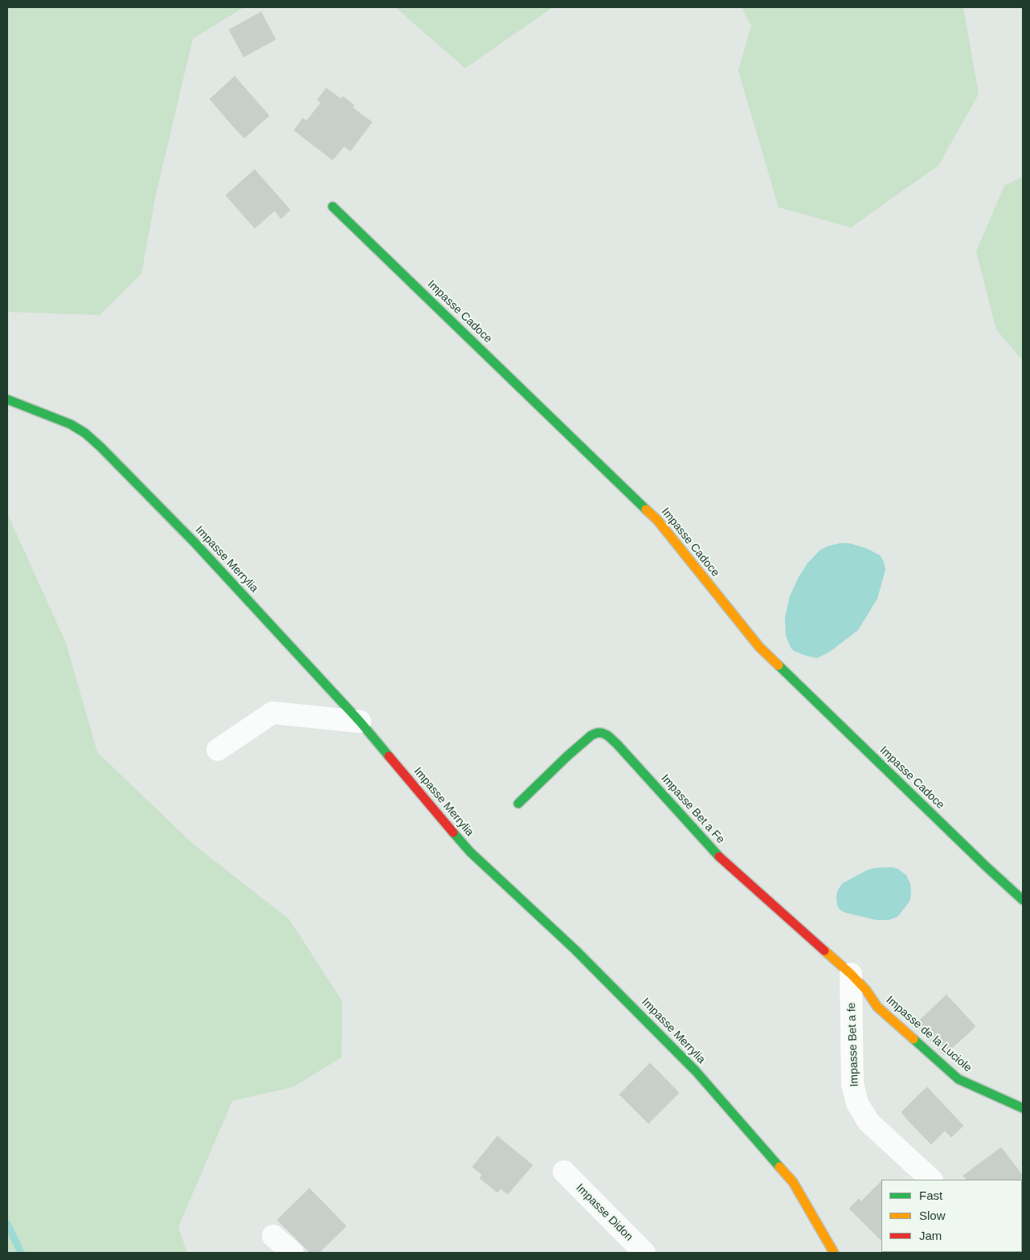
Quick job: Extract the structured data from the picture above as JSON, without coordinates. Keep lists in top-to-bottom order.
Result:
{
  "streets": {
    "street": [
      "Impasse Cadoce",
      "Impasse Merrylia",
      "Impasse Bet a Fe",
      "Impasse de la Luciole",
      "Impasse Bet a fe",
      "Impasse Didon"
    ]
  },
  "crossings": [
    ["Impasse Bet a Fe", "Impasse de la Luciole"],
    ["Impasse Bet a Fe", "Impasse Bet a fe"],
    ["Impasse de la Luciole", "Impasse Bet a fe"]
  ],
  "legend": ["Fast", "Slow", "Jam"]
}
